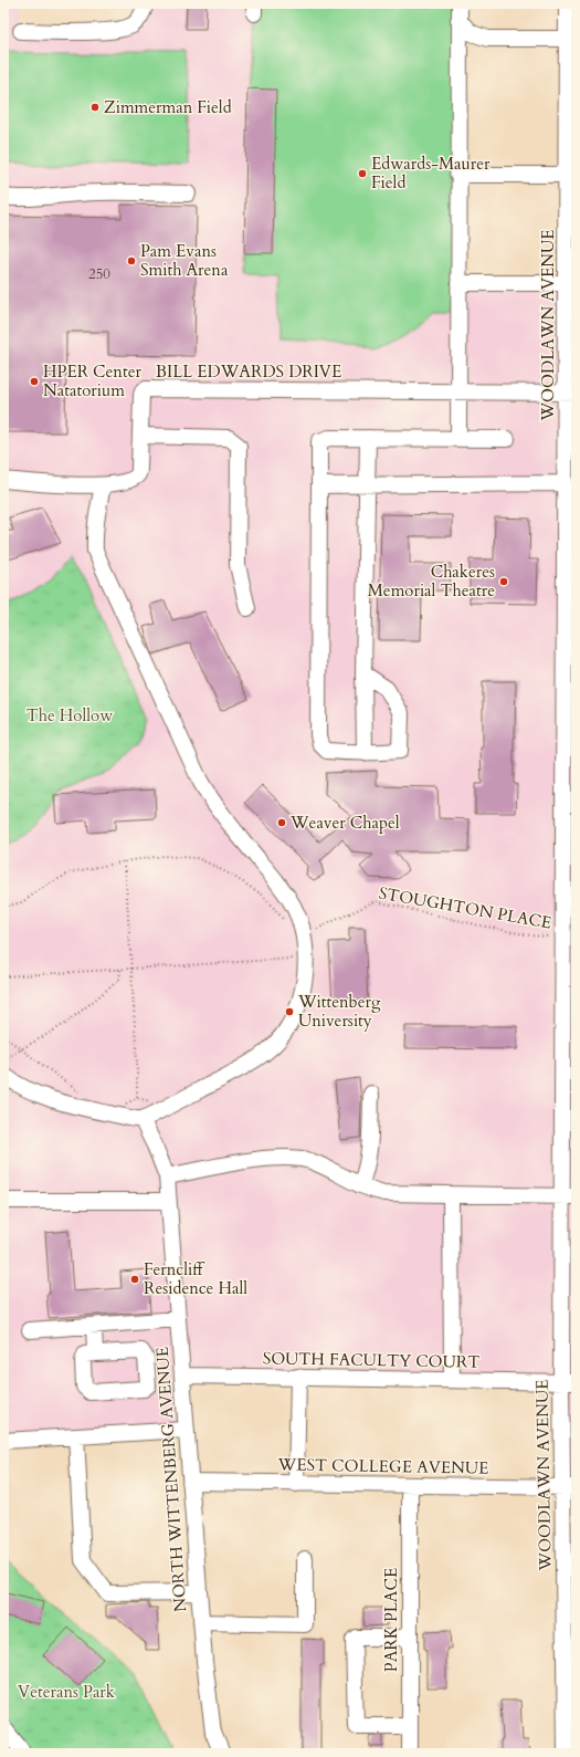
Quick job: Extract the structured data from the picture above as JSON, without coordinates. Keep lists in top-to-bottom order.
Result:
{
  "streets": {
    "street": [
      "WOODLAWN AVENUE",
      "BILL EDWARDS DRIVE",
      "SOUTH FACULTY COURT",
      "WEST COLLEGE AVENUE",
      "NORTH WITTENBERG AVENUE",
      "PARK PLACE"
    ],
    "path": ["STOUGHTON PLACE"]
  },
  "crossings": [
    ["WOODLAWN AVENUE", "BILL EDWARDS DRIVE"],
    ["WOODLAWN AVENUE", "STOUGHTON PLACE"],
    ["WOODLAWN AVENUE", "SOUTH FACULTY COURT"],
    ["WOODLAWN AVENUE", "WEST COLLEGE AVENUE"],
    ["SOUTH FACULTY COURT", "NORTH WITTENBERG AVENUE"],
    ["WEST COLLEGE AVENUE", "NORTH WITTENBERG AVENUE"],
    ["WEST COLLEGE AVENUE", "PARK PLACE"]
  ],
  "parks": ["The Hollow", "Veterans Park"],
  "places": [
    "Zimmerman Field",
    "Edwards-Maurer Field",
    "Pam Evans Smith Arena",
    "HPER Center Natatorium",
    "Chakeres Memorial Theatre",
    "Weaver Chapel",
    "Wittenberg University",
    "Ferncliff Residence Hall"
  ],
  "house_numbers": ["250"]
}
